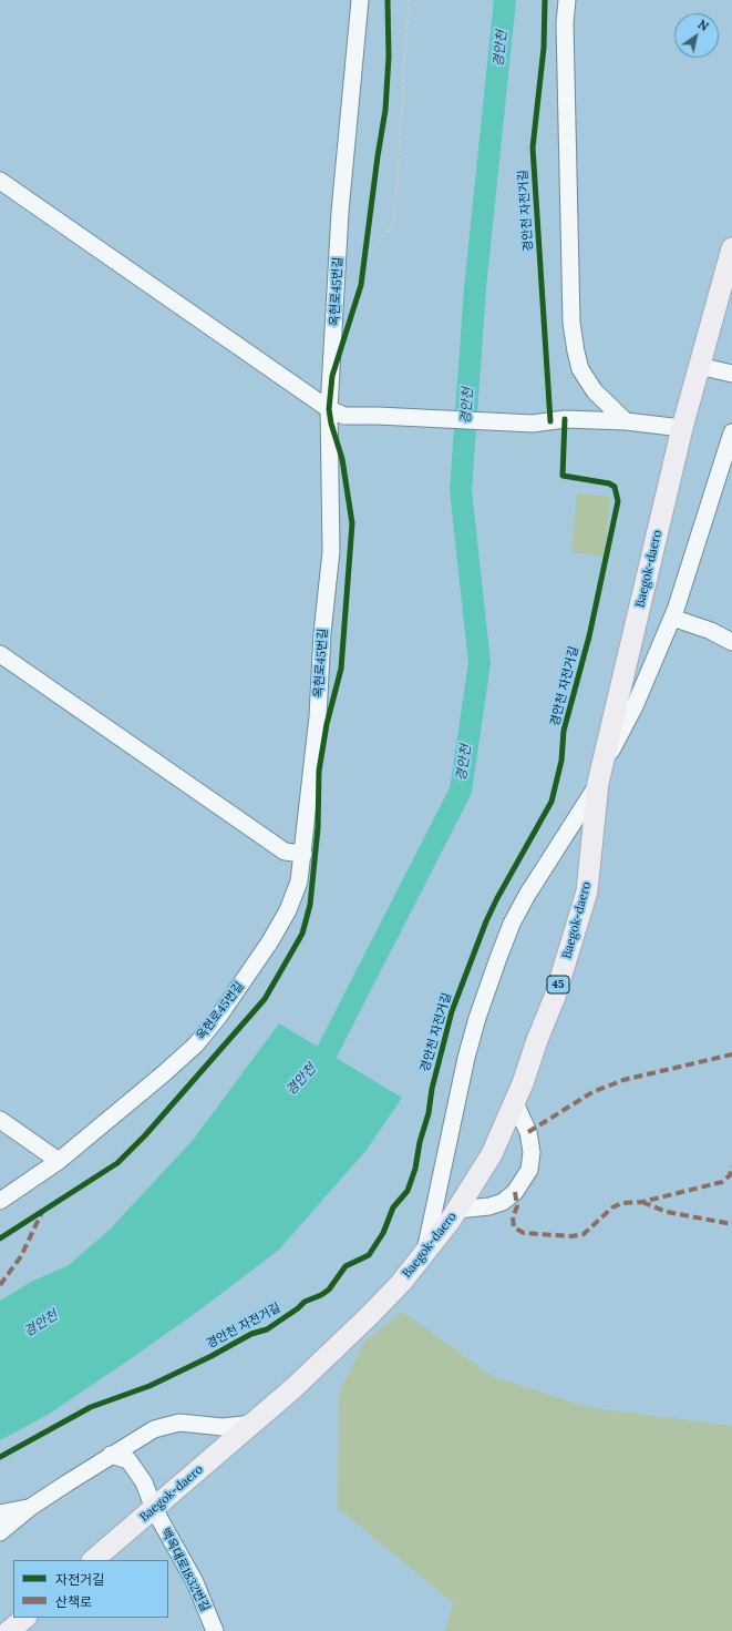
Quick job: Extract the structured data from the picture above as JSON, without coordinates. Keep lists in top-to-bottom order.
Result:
{
  "streets": {
    "main road": ["Baegok-daero", "45"],
    "street": ["옥현로45번길", "백옥대로1832번길"],
    "cycle path": ["경안천 자전거길"]
  },
  "crossings": [
    ["Baegok-daero", "백옥대로1832번길"]
  ],
  "water": ["경안천"],
  "legend": ["자전거길", "산책로"],
  "north": "top right"
}
